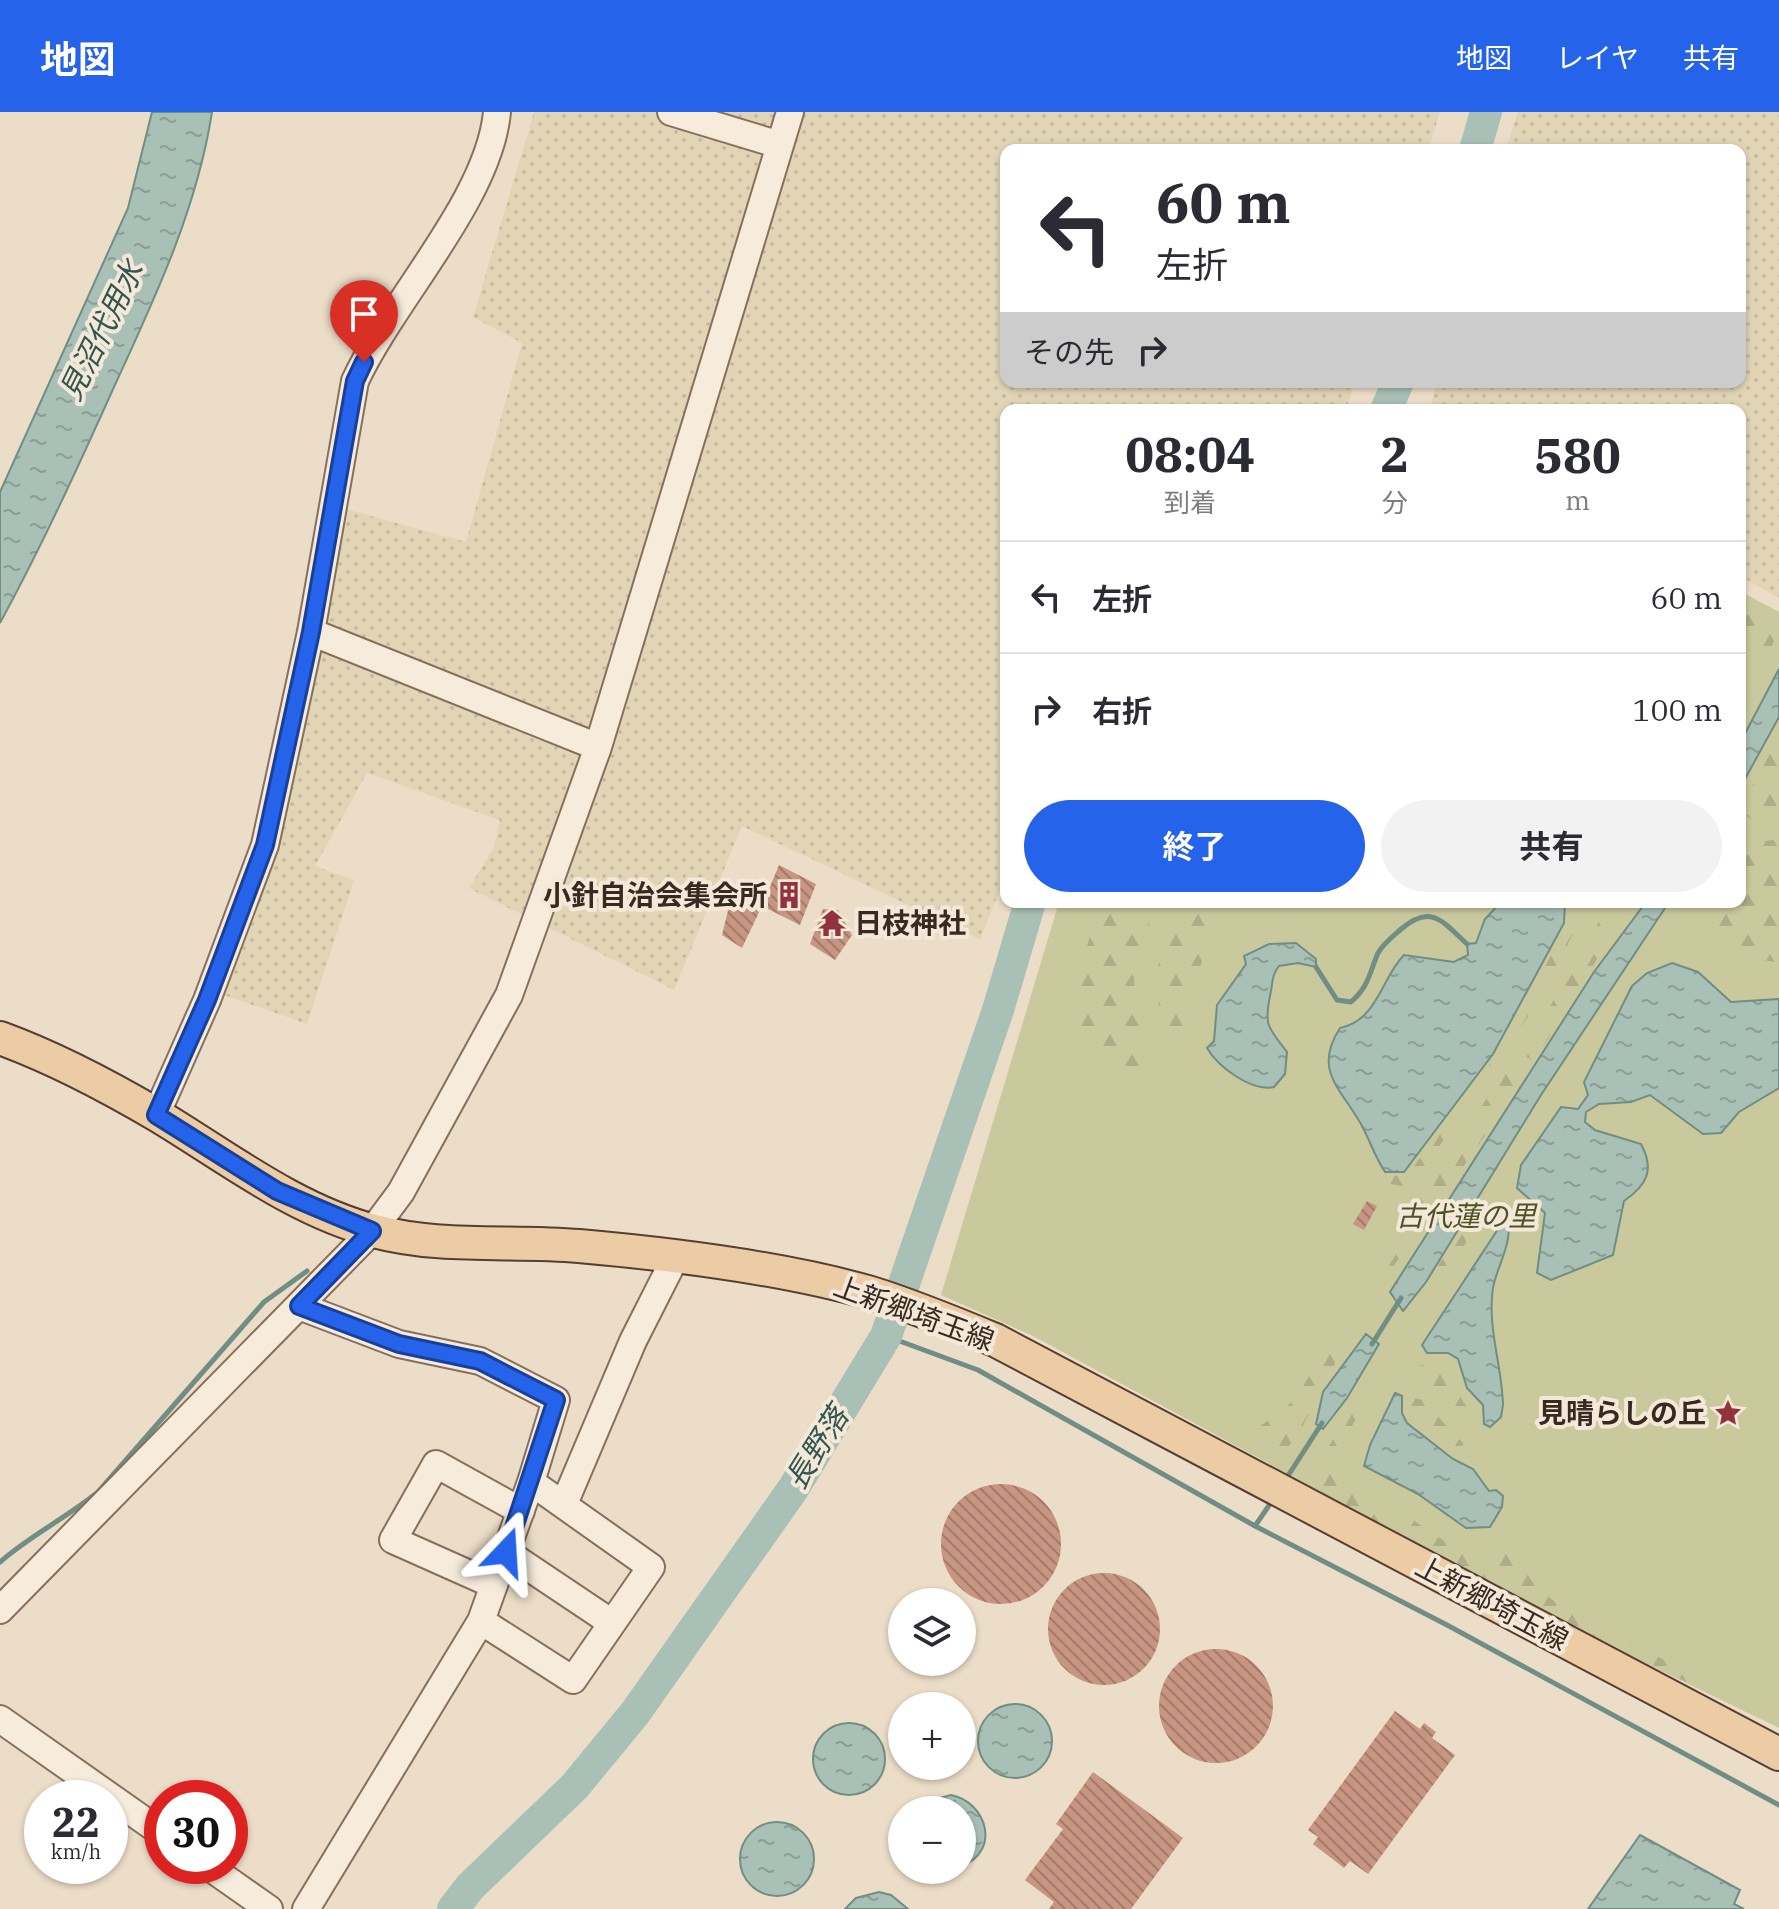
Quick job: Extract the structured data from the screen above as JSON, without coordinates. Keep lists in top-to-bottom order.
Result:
{
  "streets": {
    "main road": ["上新郷埼玉線"]
  },
  "water": ["見沼代用水", "長野落"],
  "parks": ["古代蓮の里"],
  "places": {
    "building": ["小針自治会集会所"],
    "temple": ["日枝神社"],
    "place": ["見晴らしの丘"]
  },
  "page": {
    "header": "地図",
    "nav": ["地図", "レイヤ", "共有"],
    "turn": ["60 m", "左折"],
    "then": "その先",
    "eta": [
      "08:04",
      "到着",
      "2",
      "分",
      "580",
      "m"
    ],
    "list": [
      {
        "name": "左折",
        "value": "60 m"
      },
      {
        "name": "右折",
        "value": "100 m"
      }
    ],
    "buttons": ["終了", "共有"],
    "map_buttons": ["+", "−"],
    "speed": "22 km/h",
    "limit": "30"
  }
}
